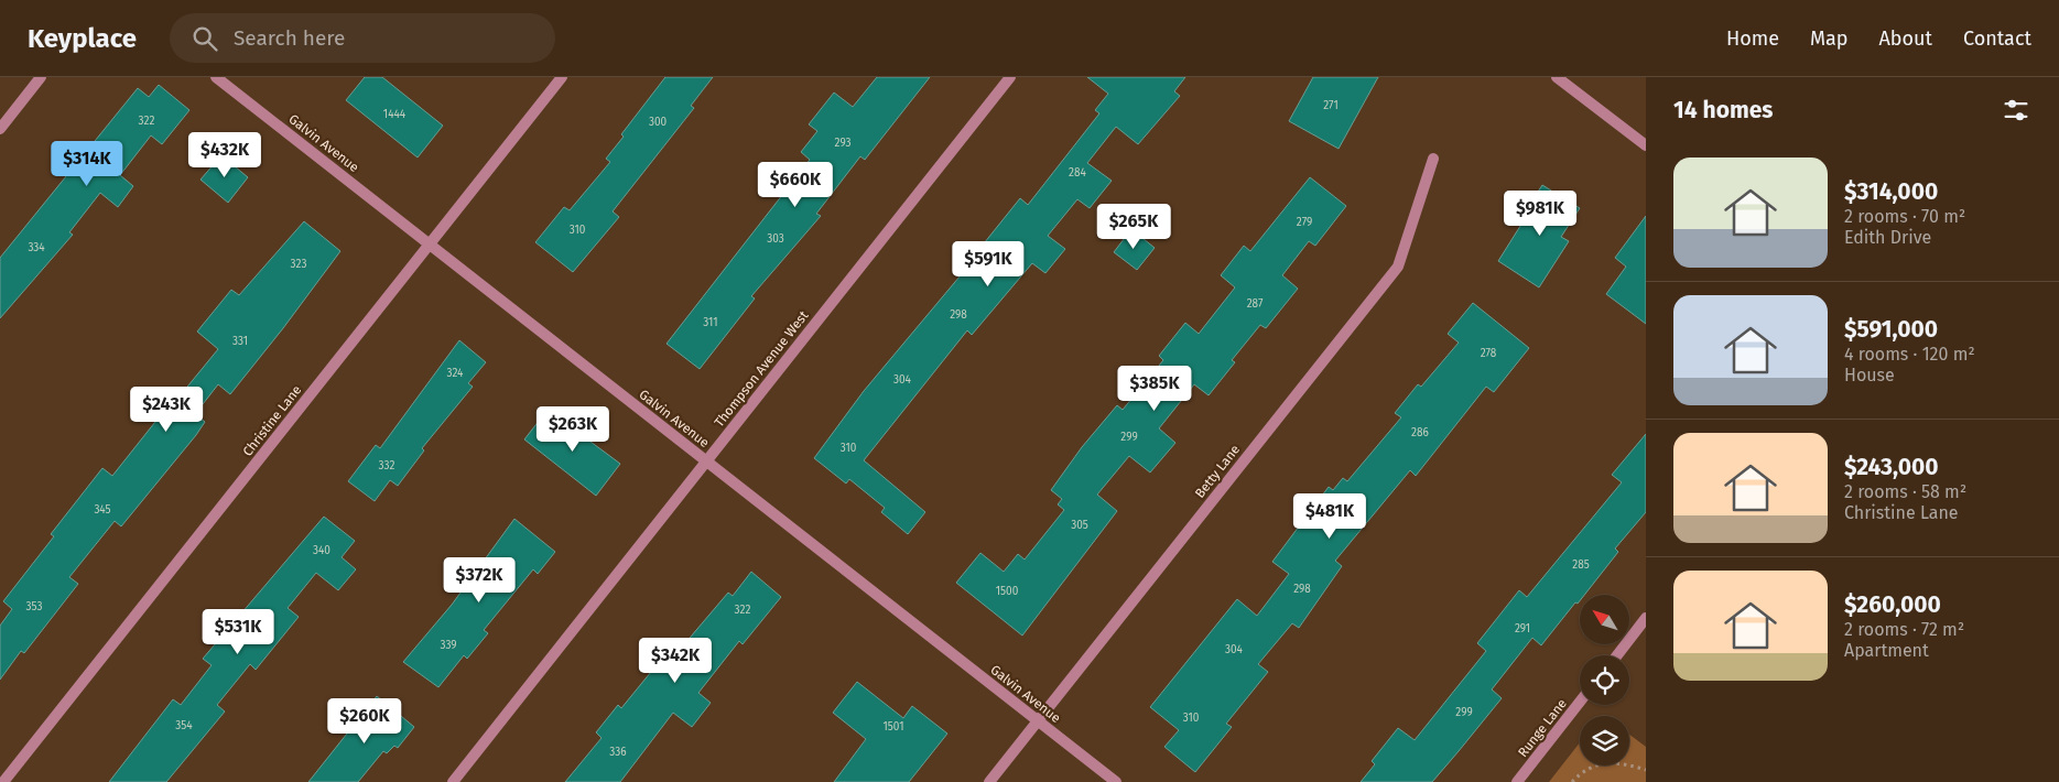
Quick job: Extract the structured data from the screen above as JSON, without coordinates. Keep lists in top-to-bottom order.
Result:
{
  "streets": {
    "street": [
      "Galvin Avenue",
      "Thompson Avenue West",
      "Christine Lane",
      "Betty Lane",
      "Runge Lane"
    ]
  },
  "crossings": [
    ["Galvin Avenue", "Thompson Avenue West"],
    ["Galvin Avenue", "Christine Lane"],
    ["Galvin Avenue", "Betty Lane"]
  ],
  "house_numbers": [
    "271",
    "1444",
    "322",
    "300",
    "293",
    "284",
    "279",
    "310",
    "303",
    "334",
    "323",
    "287",
    "298",
    "311",
    "331",
    "278",
    "324",
    "304",
    "286",
    "299",
    "310",
    "332",
    "345",
    "305",
    "340",
    "285",
    "298",
    "1500",
    "353",
    "322",
    "291",
    "339",
    "304",
    "299",
    "310",
    "354",
    "1501",
    "336"
  ],
  "north": "top left",
  "page": {
    "header": "Keyplace",
    "search": "Search here",
    "nav": [
      "Home",
      "Map",
      "About",
      "Contact"
    ],
    "heading": "14 homes",
    "price": [
      "$432K",
      "$314K",
      "$660K",
      "$981K",
      "$265K",
      "$591K",
      "$385K",
      "$243K",
      "$263K",
      "$481K",
      "$372K",
      "$531K",
      "$342K",
      "$260K"
    ],
    "list": [
      {
        "name": "$314,000",
        "note": "2 rooms · 70 m² · Edith Drive"
      },
      {
        "name": "$591,000",
        "note": "4 rooms · 120 m² · House"
      },
      {
        "name": "$243,000",
        "note": "2 rooms · 58 m² · Christine Lane"
      },
      {
        "name": "$260,000",
        "note": "2 rooms · 72 m² · Apartment"
      }
    ]
  }
}
